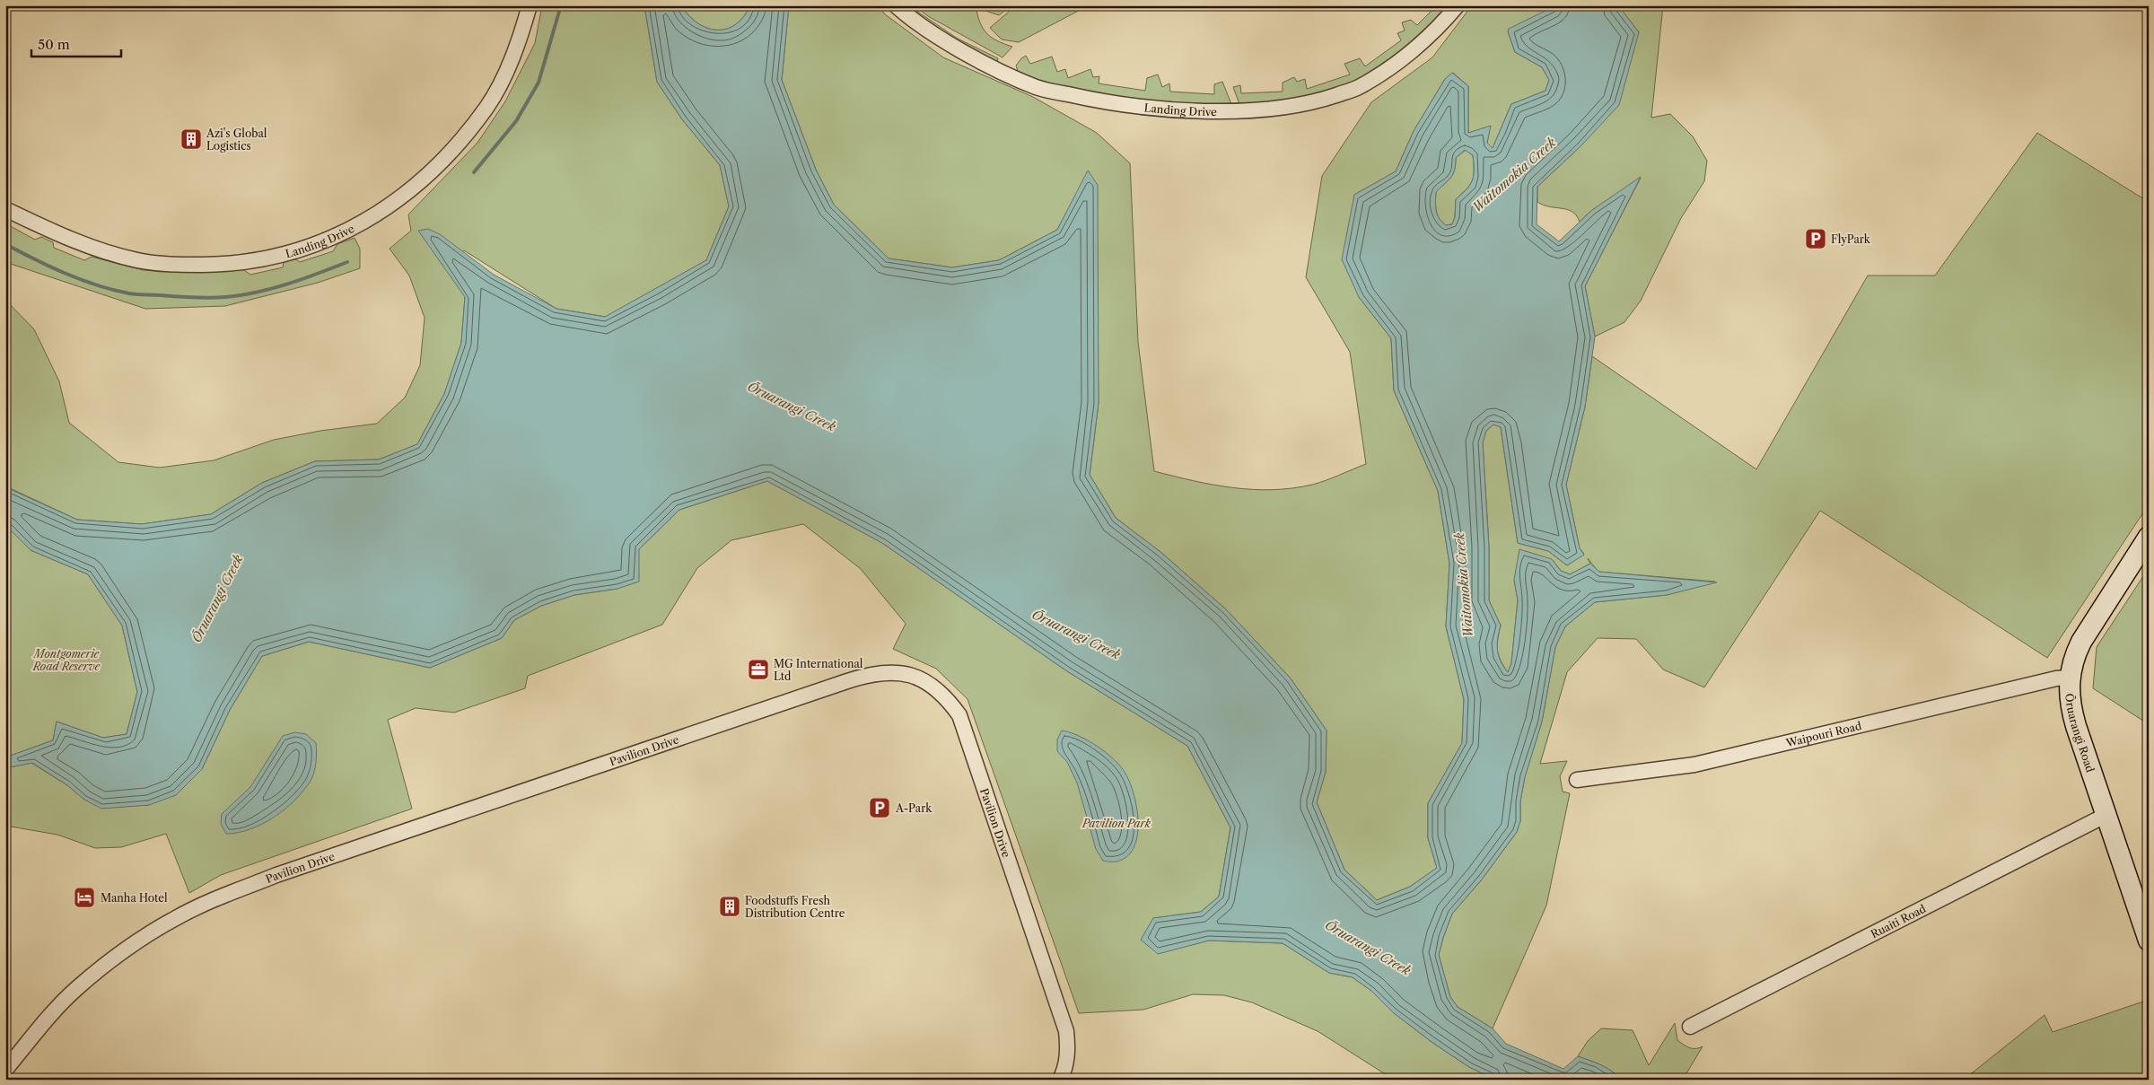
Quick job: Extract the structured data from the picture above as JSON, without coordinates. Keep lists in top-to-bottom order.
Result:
{
  "streets": {
    "street": [
      "Landing Drive",
      "Ōruarangi Road",
      "Waipouri Road",
      "Pavilion Drive",
      "Ruaiti Road"
    ]
  },
  "crossings": [
    ["Ōruarangi Road", "Waipouri Road"],
    ["Ōruarangi Road", "Ruaiti Road"]
  ],
  "water": ["Waitomokia Creek", "Ōruarangi Creek"],
  "parks": ["Montgomerie Road Reserve", "Pavilion Park"],
  "places": {
    "building": ["Azi's Global Logistics", "Foodstuffs Fresh Distribution Centre"],
    "parking": ["FlyPark", "A-Park"],
    "office": ["MG International Ltd"],
    "hotel": ["Manha Hotel"]
  },
  "scale_bar": "50 m"
}
